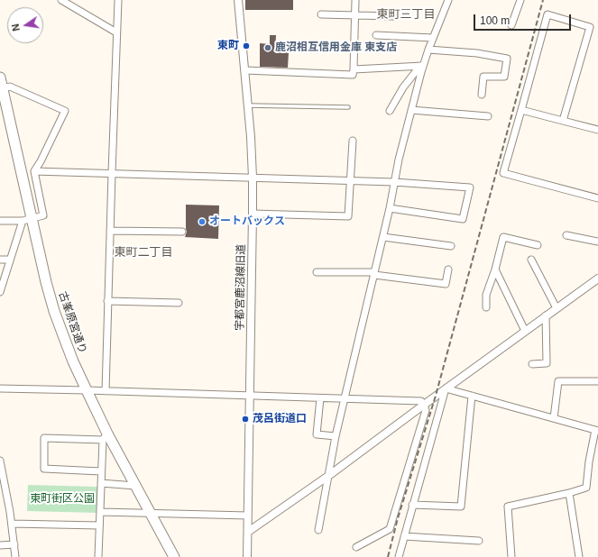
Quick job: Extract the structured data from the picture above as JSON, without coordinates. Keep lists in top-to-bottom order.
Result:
{
  "streets": {
    "main road": ["古峯原宮通り"],
    "street": ["宇都宮鹿沼線旧道"]
  },
  "districts": ["東町三丁目", "東町二丁目"],
  "parks": ["東町街区公園"],
  "places": [
    "東町",
    "鹿沼相互信用金庫 東支店",
    "オートバックス",
    "茂呂街道口"
  ],
  "scale_bar": "100 m",
  "north": "left"
}
